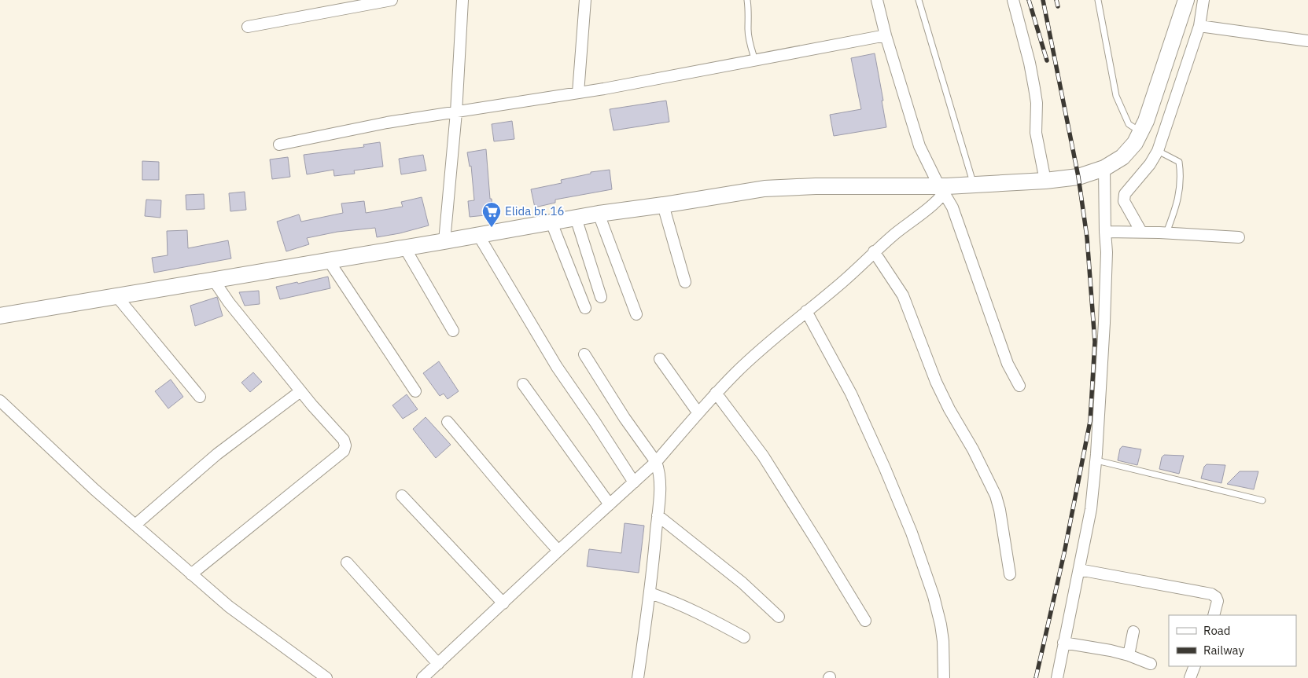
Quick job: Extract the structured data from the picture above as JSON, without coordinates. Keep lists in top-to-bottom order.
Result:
{
  "places": {
    "supermarket": ["Elida br. 16"]
  },
  "legend": ["Road", "Railway"]
}
